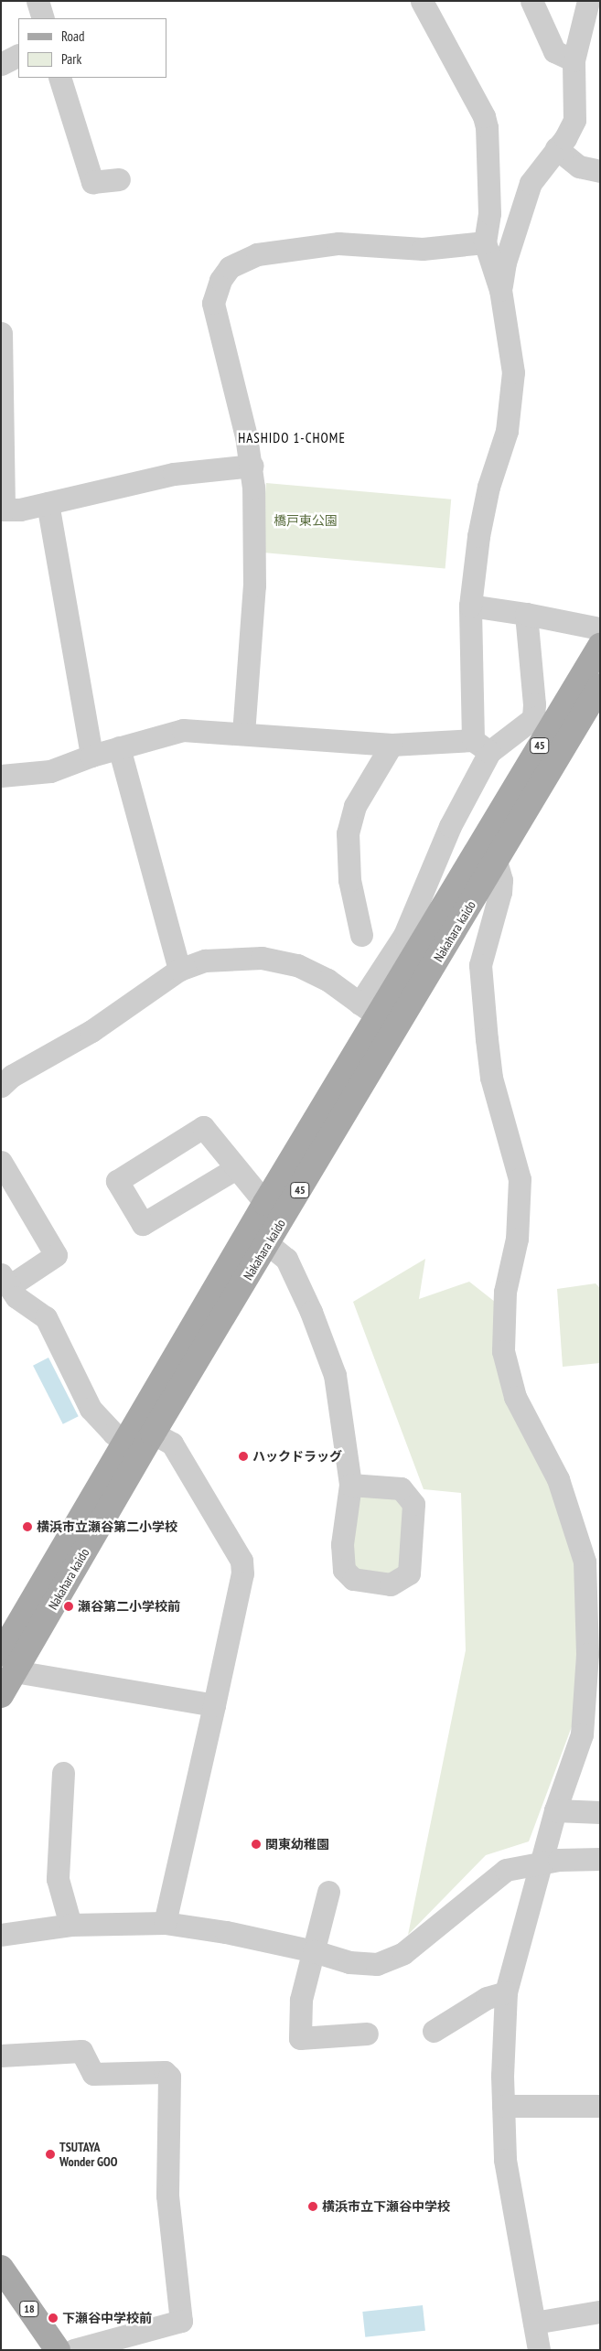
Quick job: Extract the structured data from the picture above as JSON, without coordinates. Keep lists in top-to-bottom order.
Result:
{
  "streets": {
    "main road": ["45", "Nakahara kaido", "18"]
  },
  "districts": ["HASHIDO 1-CHOME"],
  "parks": ["橋戸東公園"],
  "places": [
    "ハックドラッグ",
    "横浜市立瀬谷第二小学校",
    "瀬谷第二小学校前",
    "関東幼稚園",
    "TSUTAYA Wonder GOO",
    "横浜市立下瀬谷中学校",
    "下瀬谷中学校前"
  ],
  "legend": ["Road", "Park"]
}
